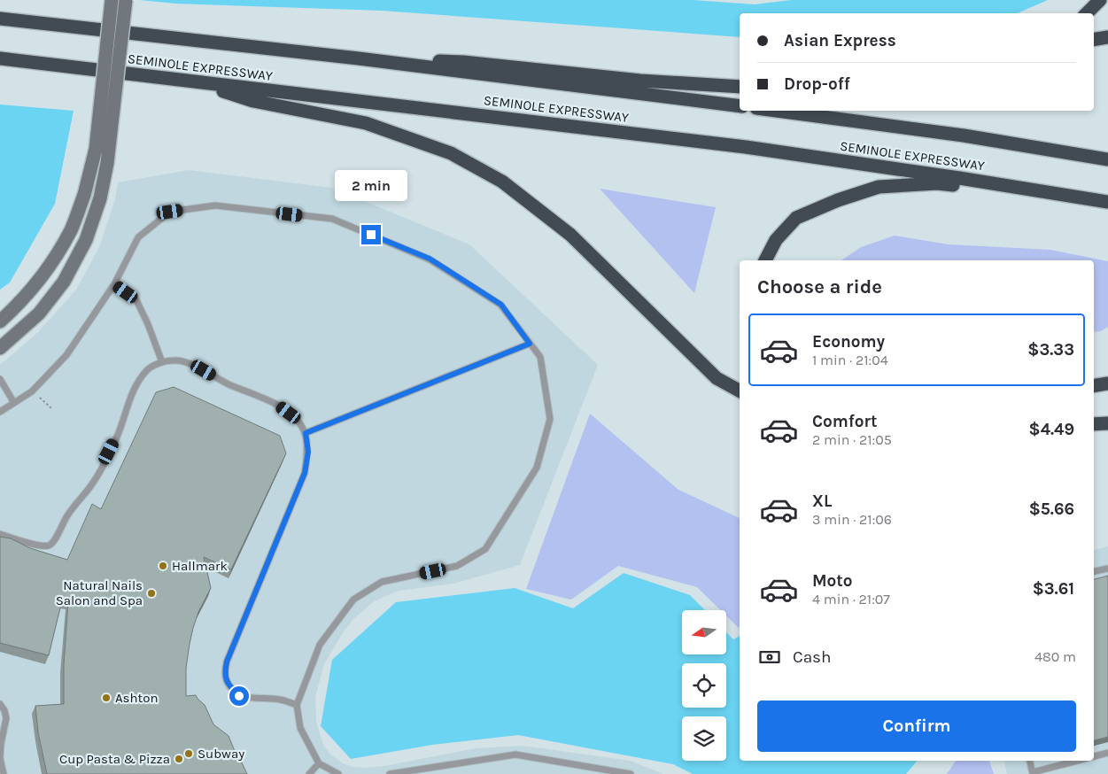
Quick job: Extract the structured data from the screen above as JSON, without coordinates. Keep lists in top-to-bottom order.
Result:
{
  "streets": {
    "highway": ["SEMINOLE EXPRESSWAY"]
  },
  "places": [
    "Hallmark",
    "Natural Nails Salon and Spa",
    "Ashton",
    "Subway",
    "Cup Pasta & Pizza"
  ],
  "north": "left",
  "page": {
    "banner": ["Asian Express", "Drop-off"],
    "bubble": "2 min",
    "heading": "Choose a ride",
    "list": [
      {
        "name": "Economy",
        "note": "1 min · 21:04",
        "value": "$3.33"
      },
      {
        "name": "Comfort",
        "note": "2 min · 21:05",
        "value": "$4.49"
      },
      {
        "name": "XL",
        "note": "3 min · 21:06",
        "value": "$5.66"
      },
      {
        "name": "Moto",
        "note": "4 min · 21:07",
        "value": "$3.61"
      }
    ],
    "pay": ["Cash", "480 m"],
    "buttons": "Confirm"
  }
}
